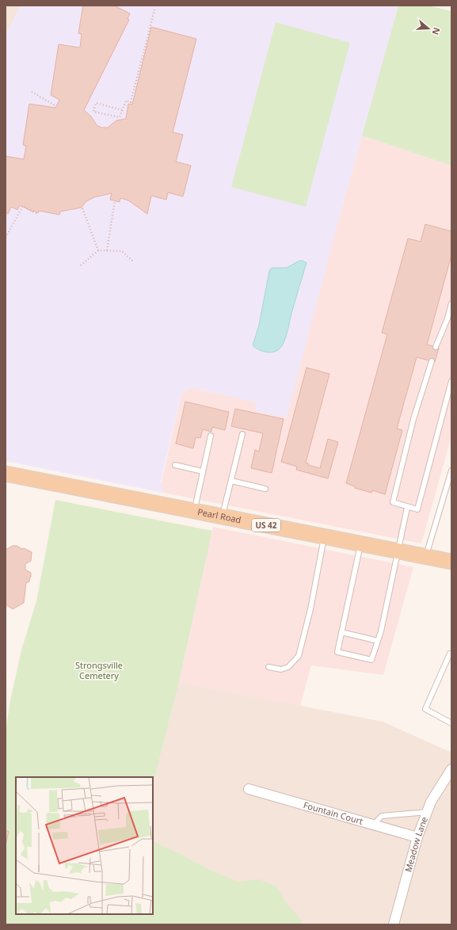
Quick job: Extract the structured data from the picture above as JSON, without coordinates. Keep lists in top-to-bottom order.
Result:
{
  "streets": {
    "main road": ["Pearl Road", "US 42"],
    "street": ["Fountain Court", "Meadow Lane"]
  },
  "crossings": [
    ["Fountain Court", "Meadow Lane"]
  ],
  "parks": ["Strongsville Cemetery"],
  "north": "right"
}
